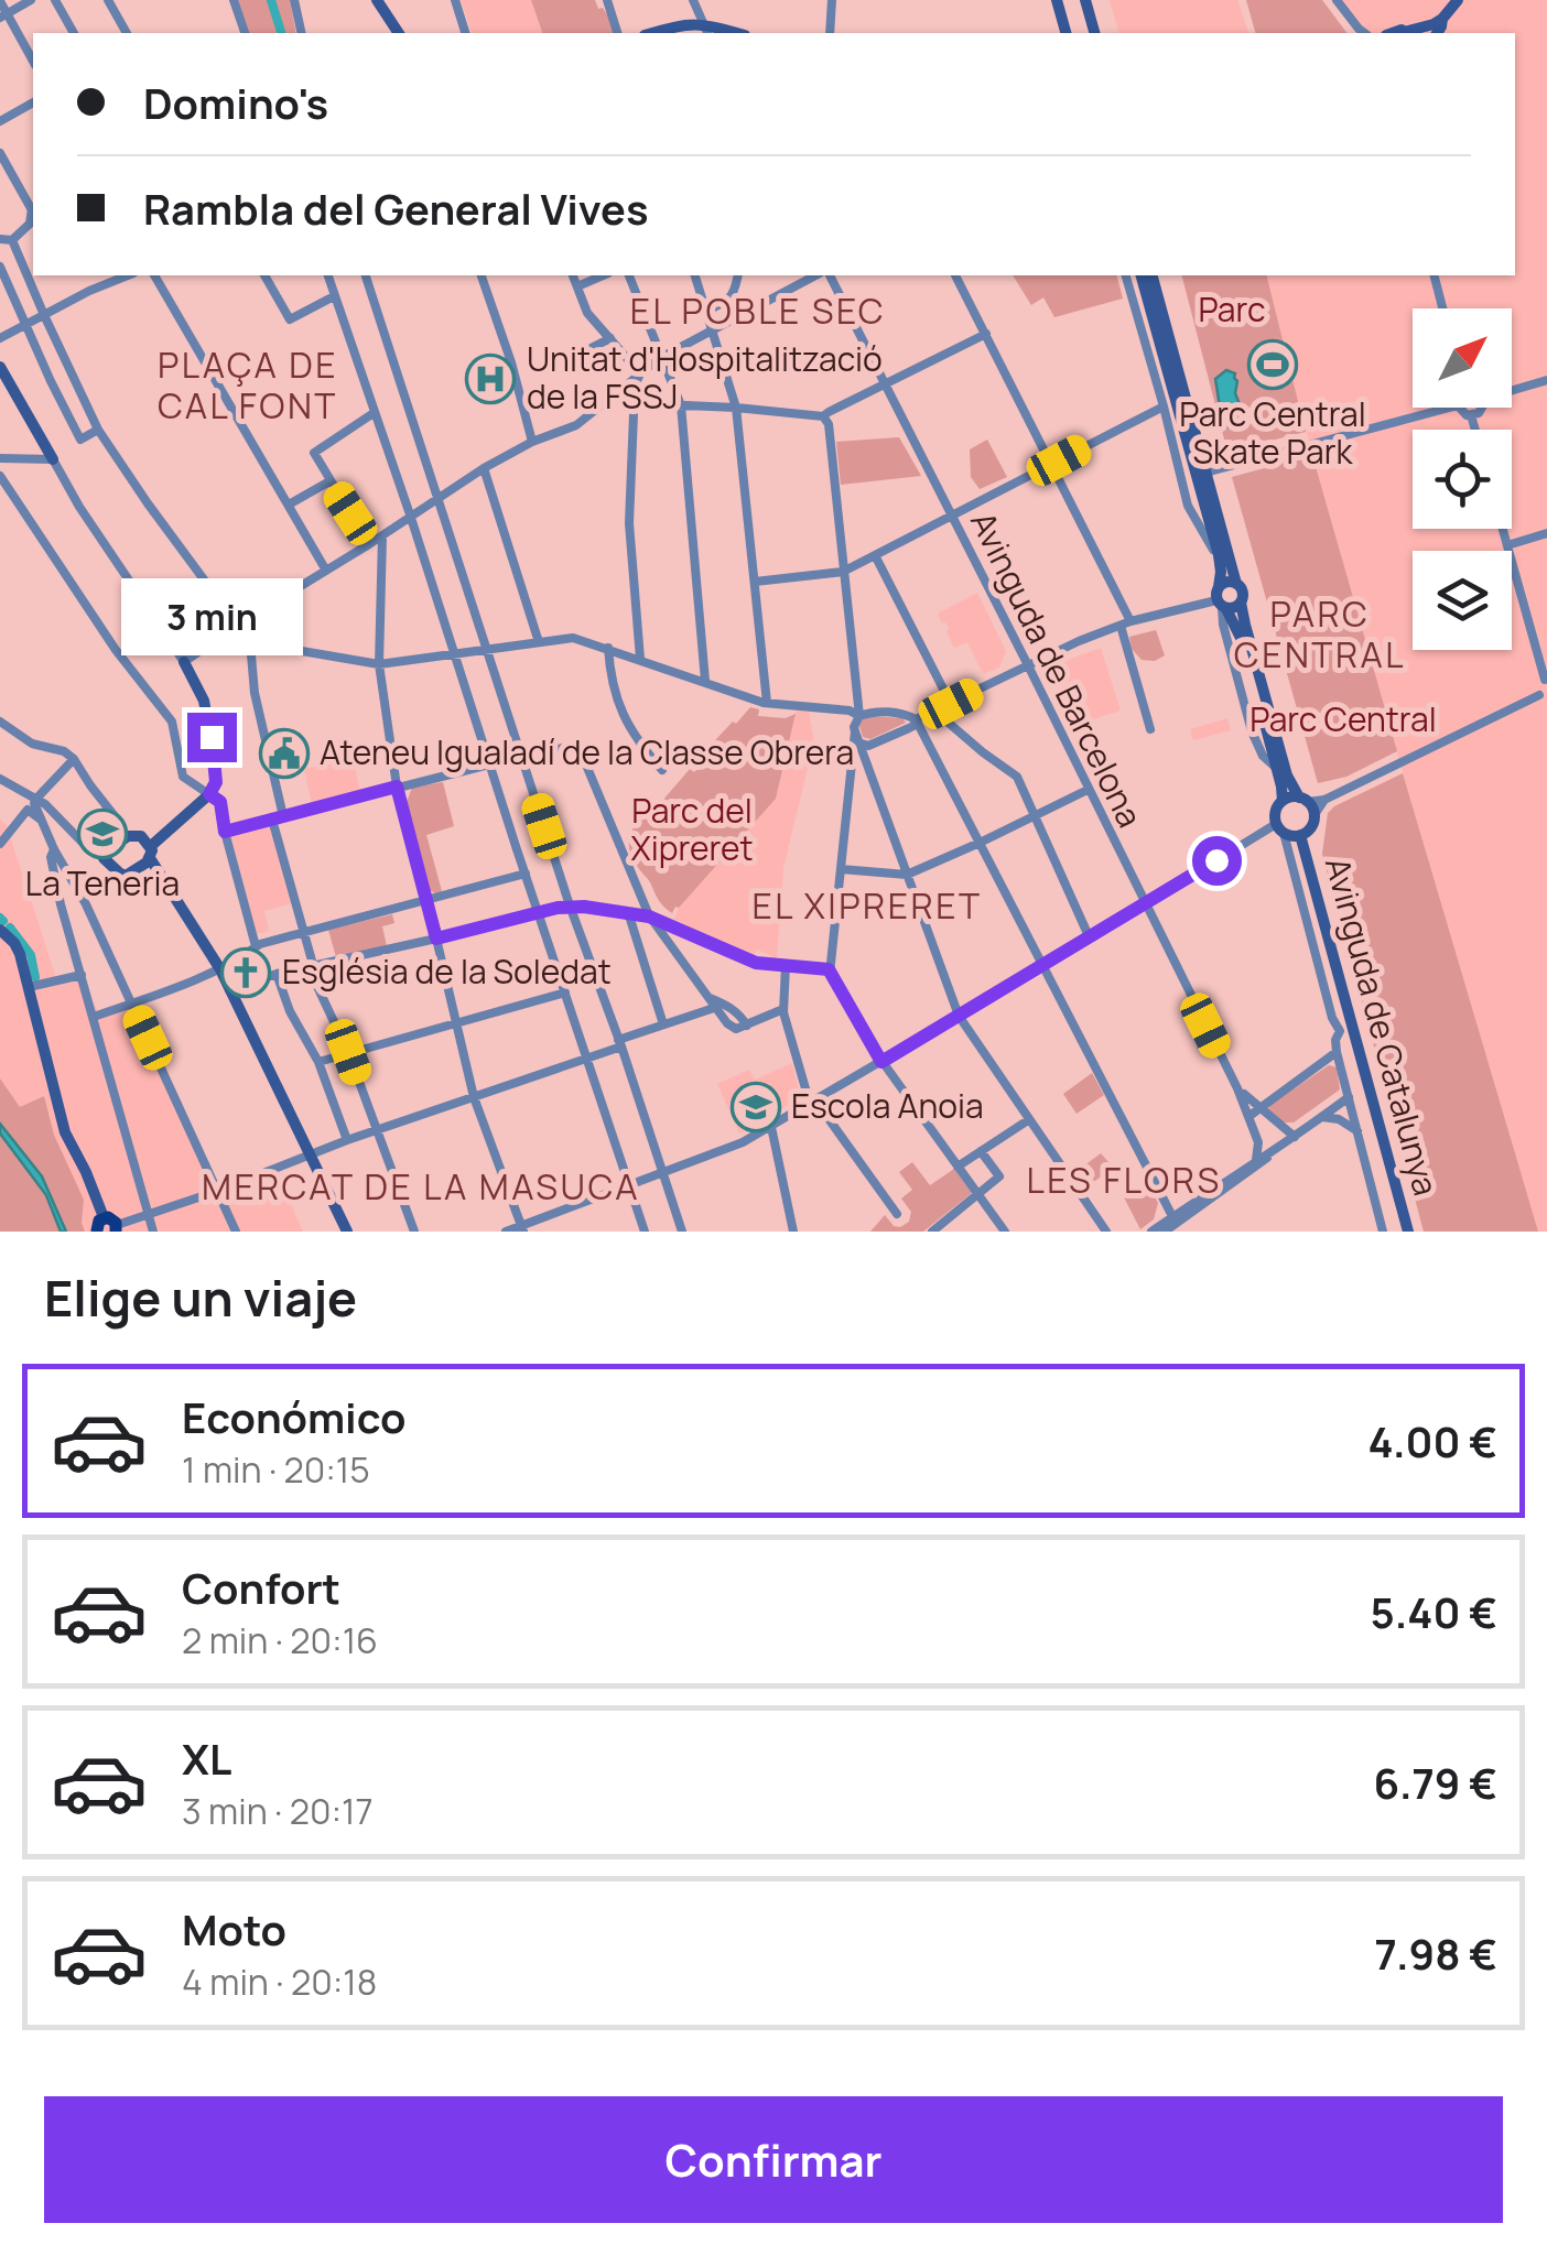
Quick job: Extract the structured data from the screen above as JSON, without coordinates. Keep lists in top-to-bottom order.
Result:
{
  "streets": {
    "street": ["Avinguda de Barcelona", "Avinguda de Catalunya"]
  },
  "districts": [
    "EL POBLE SEC",
    "PLAÇA DE CAL FONT",
    "PARC CENTRAL",
    "EL XIPRERET",
    "LES FLORS",
    "MERCAT DE LA MASUCA"
  ],
  "parks": ["Parc", "Parc Central", "Parc del Xipreret"],
  "places": {
    "sports": ["Parc Central Skate Park"],
    "hospital": ["Unitat d'Hospitalització de la FSSJ"],
    "public building": ["Ateneu Igualadí de la Classe Obrera"],
    "school or university": ["La Teneria", "Escola Anoia"],
    "church": ["Església de la Soledat"]
  },
  "north": "top right",
  "page": {
    "banner": ["Domino's", "Rambla del General Vives"],
    "bubble": "3 min",
    "heading": "Elige un viaje",
    "list": [
      {
        "name": "Económico",
        "note": "1 min · 20:15",
        "value": "4.00 €"
      },
      {
        "name": "Confort",
        "note": "2 min · 20:16",
        "value": "5.40 €"
      },
      {
        "name": "XL",
        "note": "3 min · 20:17",
        "value": "6.79 €"
      },
      {
        "name": "Moto",
        "note": "4 min · 20:18",
        "value": "7.98 €"
      }
    ],
    "buttons": "Confirmar"
  }
}
